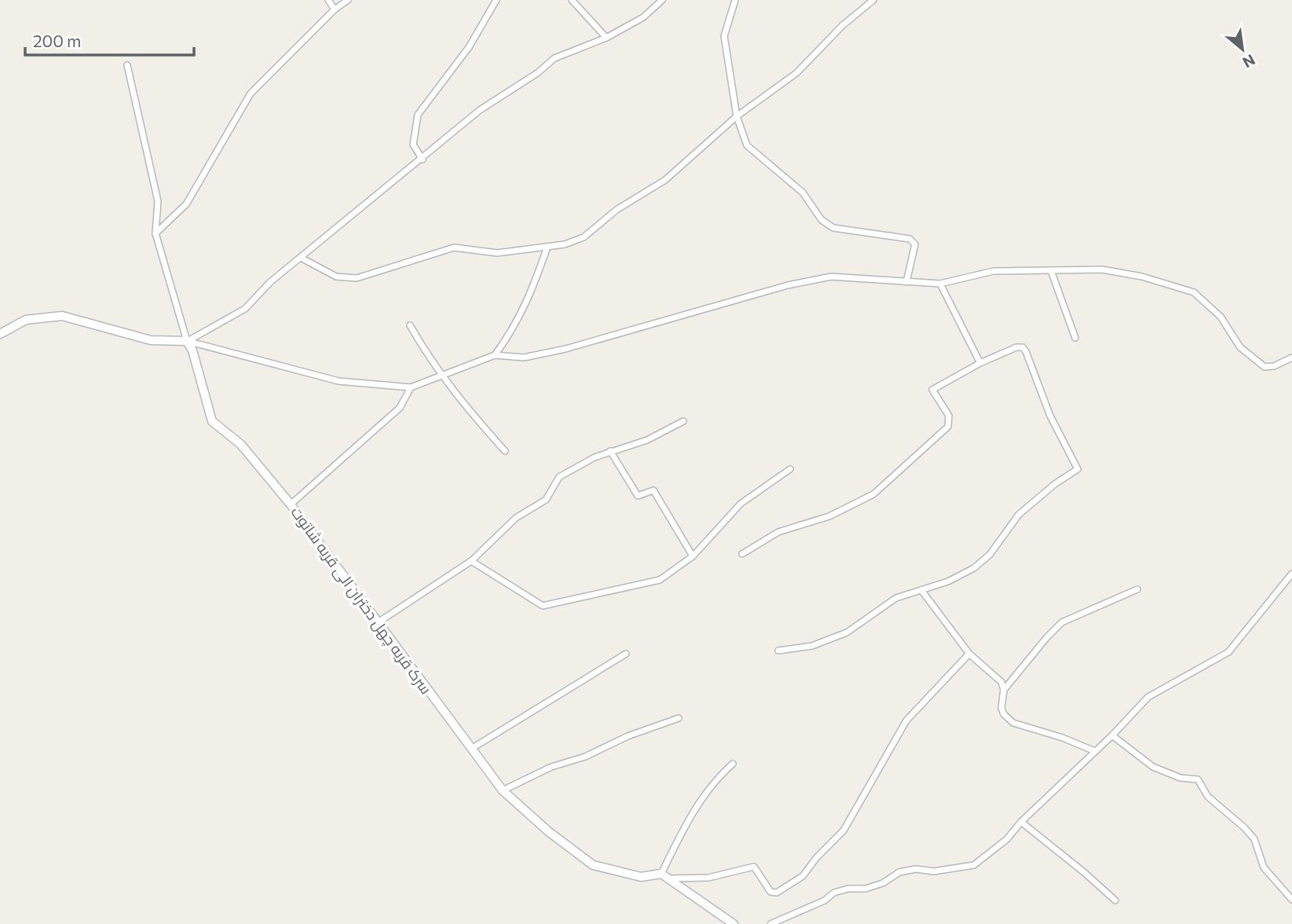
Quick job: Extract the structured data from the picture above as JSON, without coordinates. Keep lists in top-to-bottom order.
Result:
{
  "streets": {
    "street": ["سرک قریه چهل دختران الی قریه شاتوت"]
  },
  "scale_bar": "200 m",
  "north": "bottom right"
}
